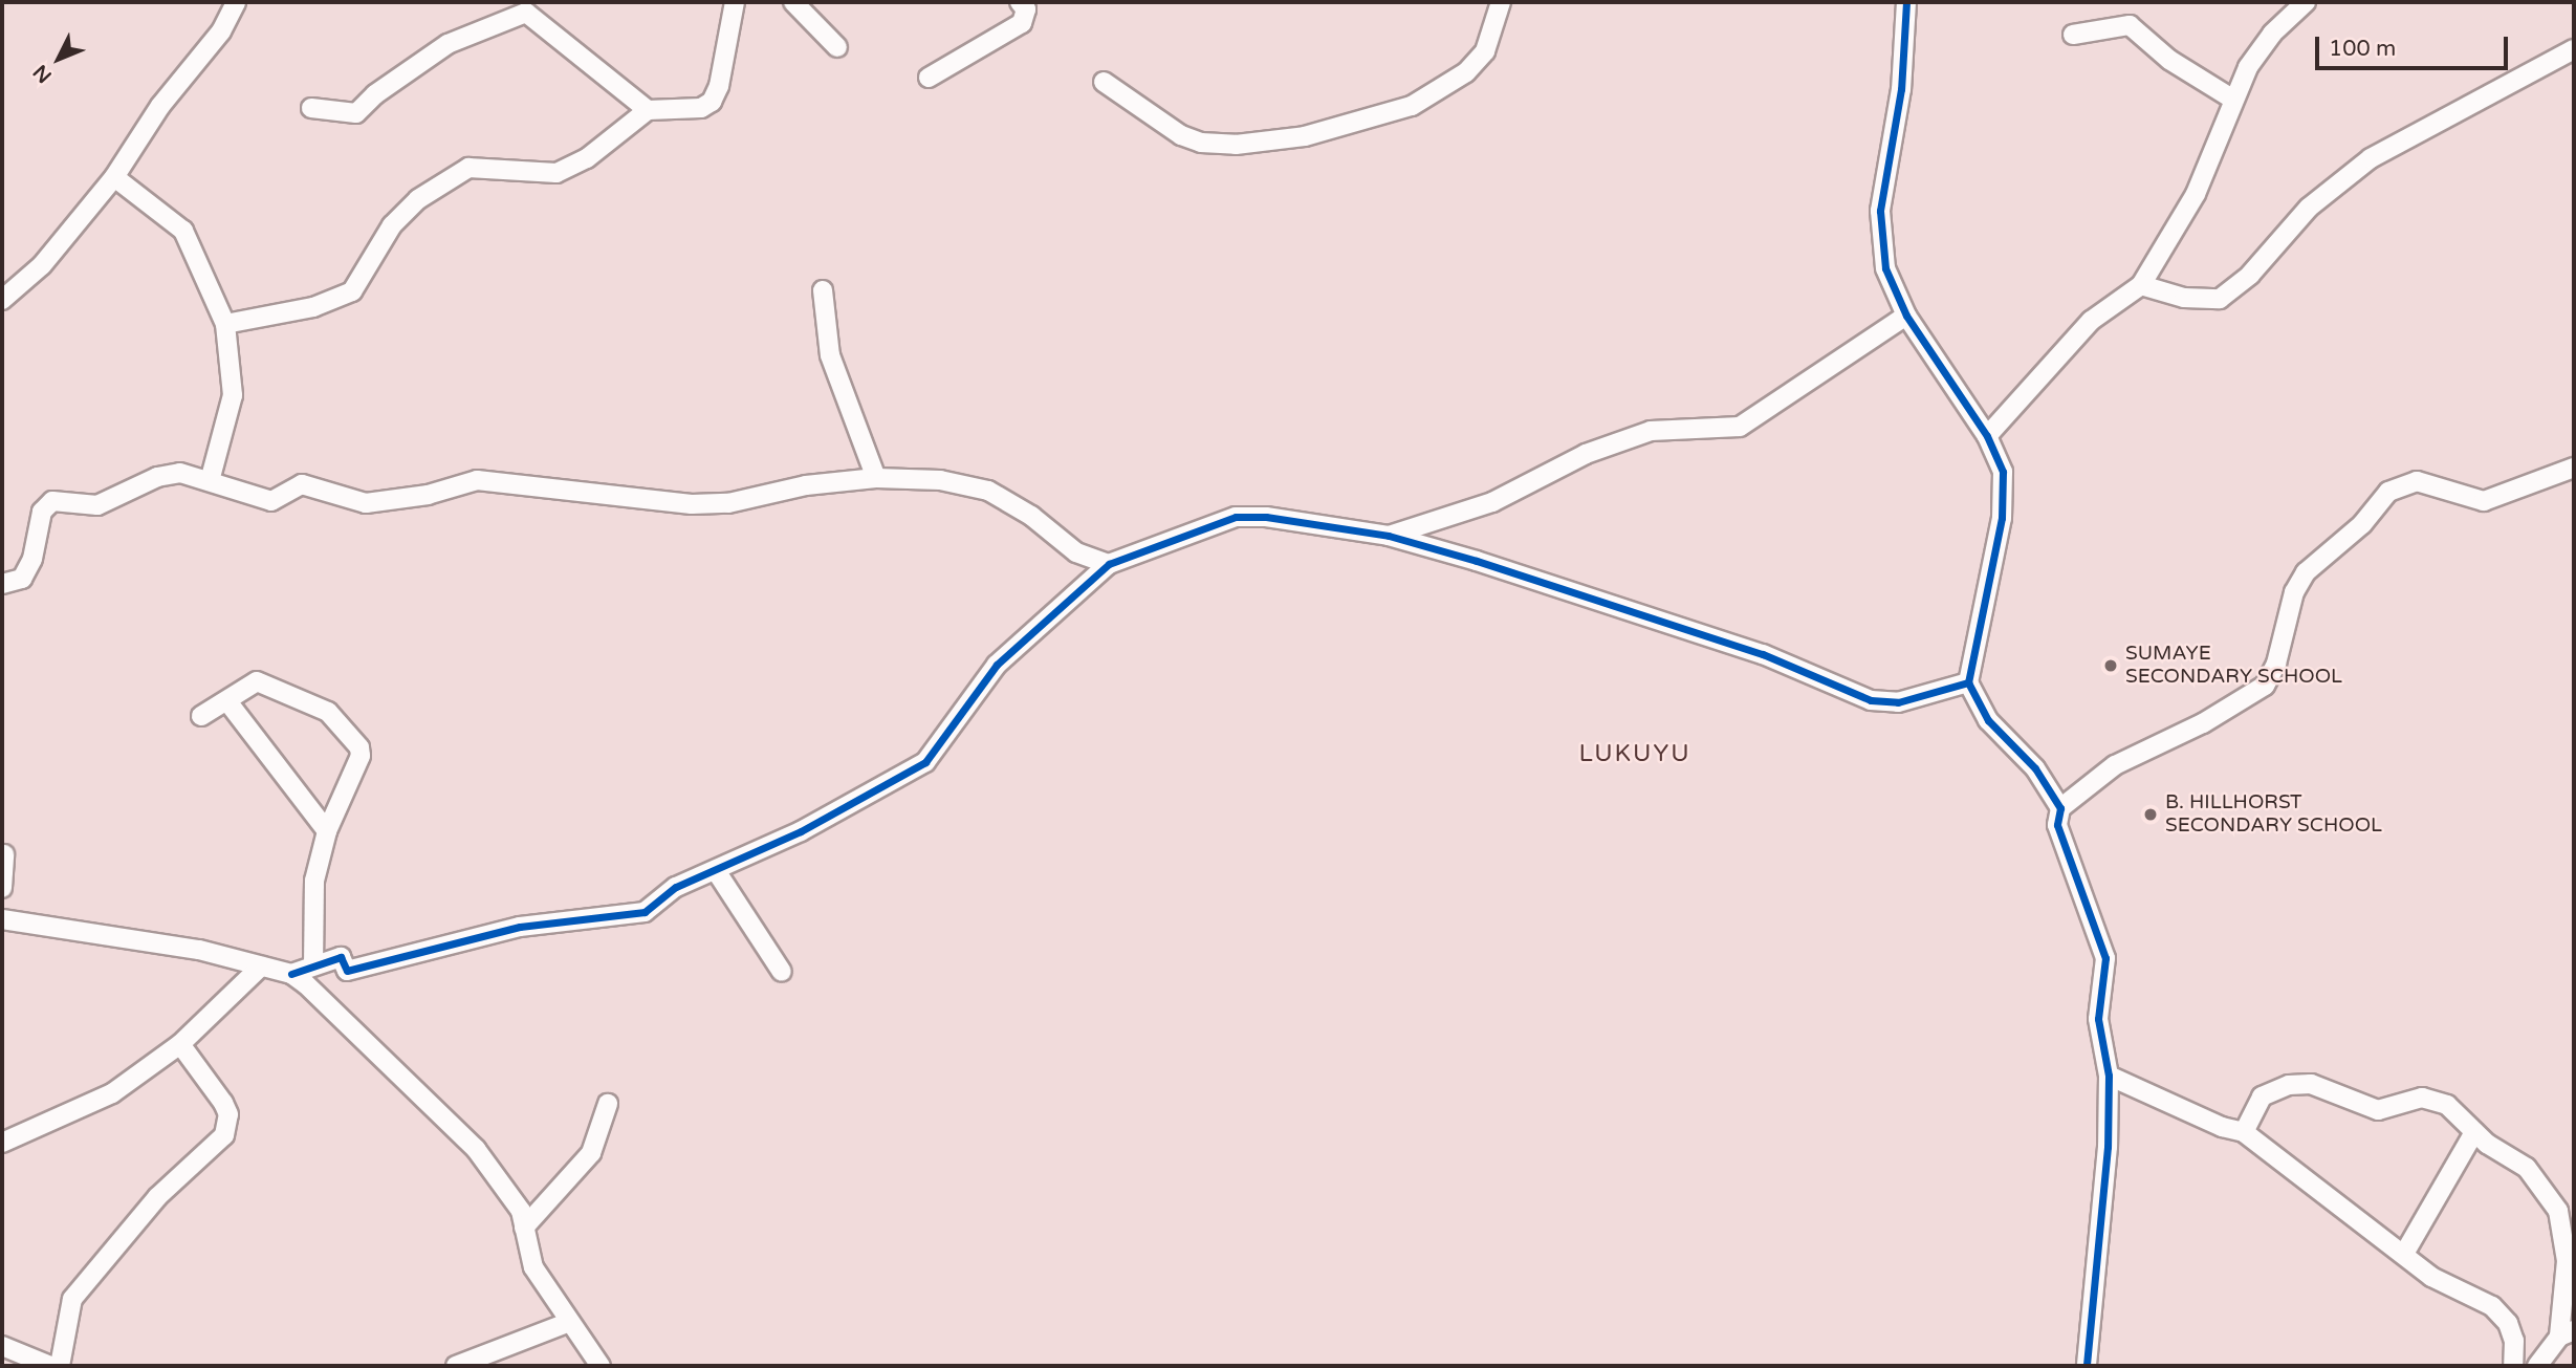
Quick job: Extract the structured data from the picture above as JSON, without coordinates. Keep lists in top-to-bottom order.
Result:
{
  "districts": ["LUKUYU"],
  "places": ["SUMAYE SECONDARY SCHOOL", "B. HILLHORST SECONDARY SCHOOL"],
  "scale_bar": "100 m",
  "north": "bottom left"
}
